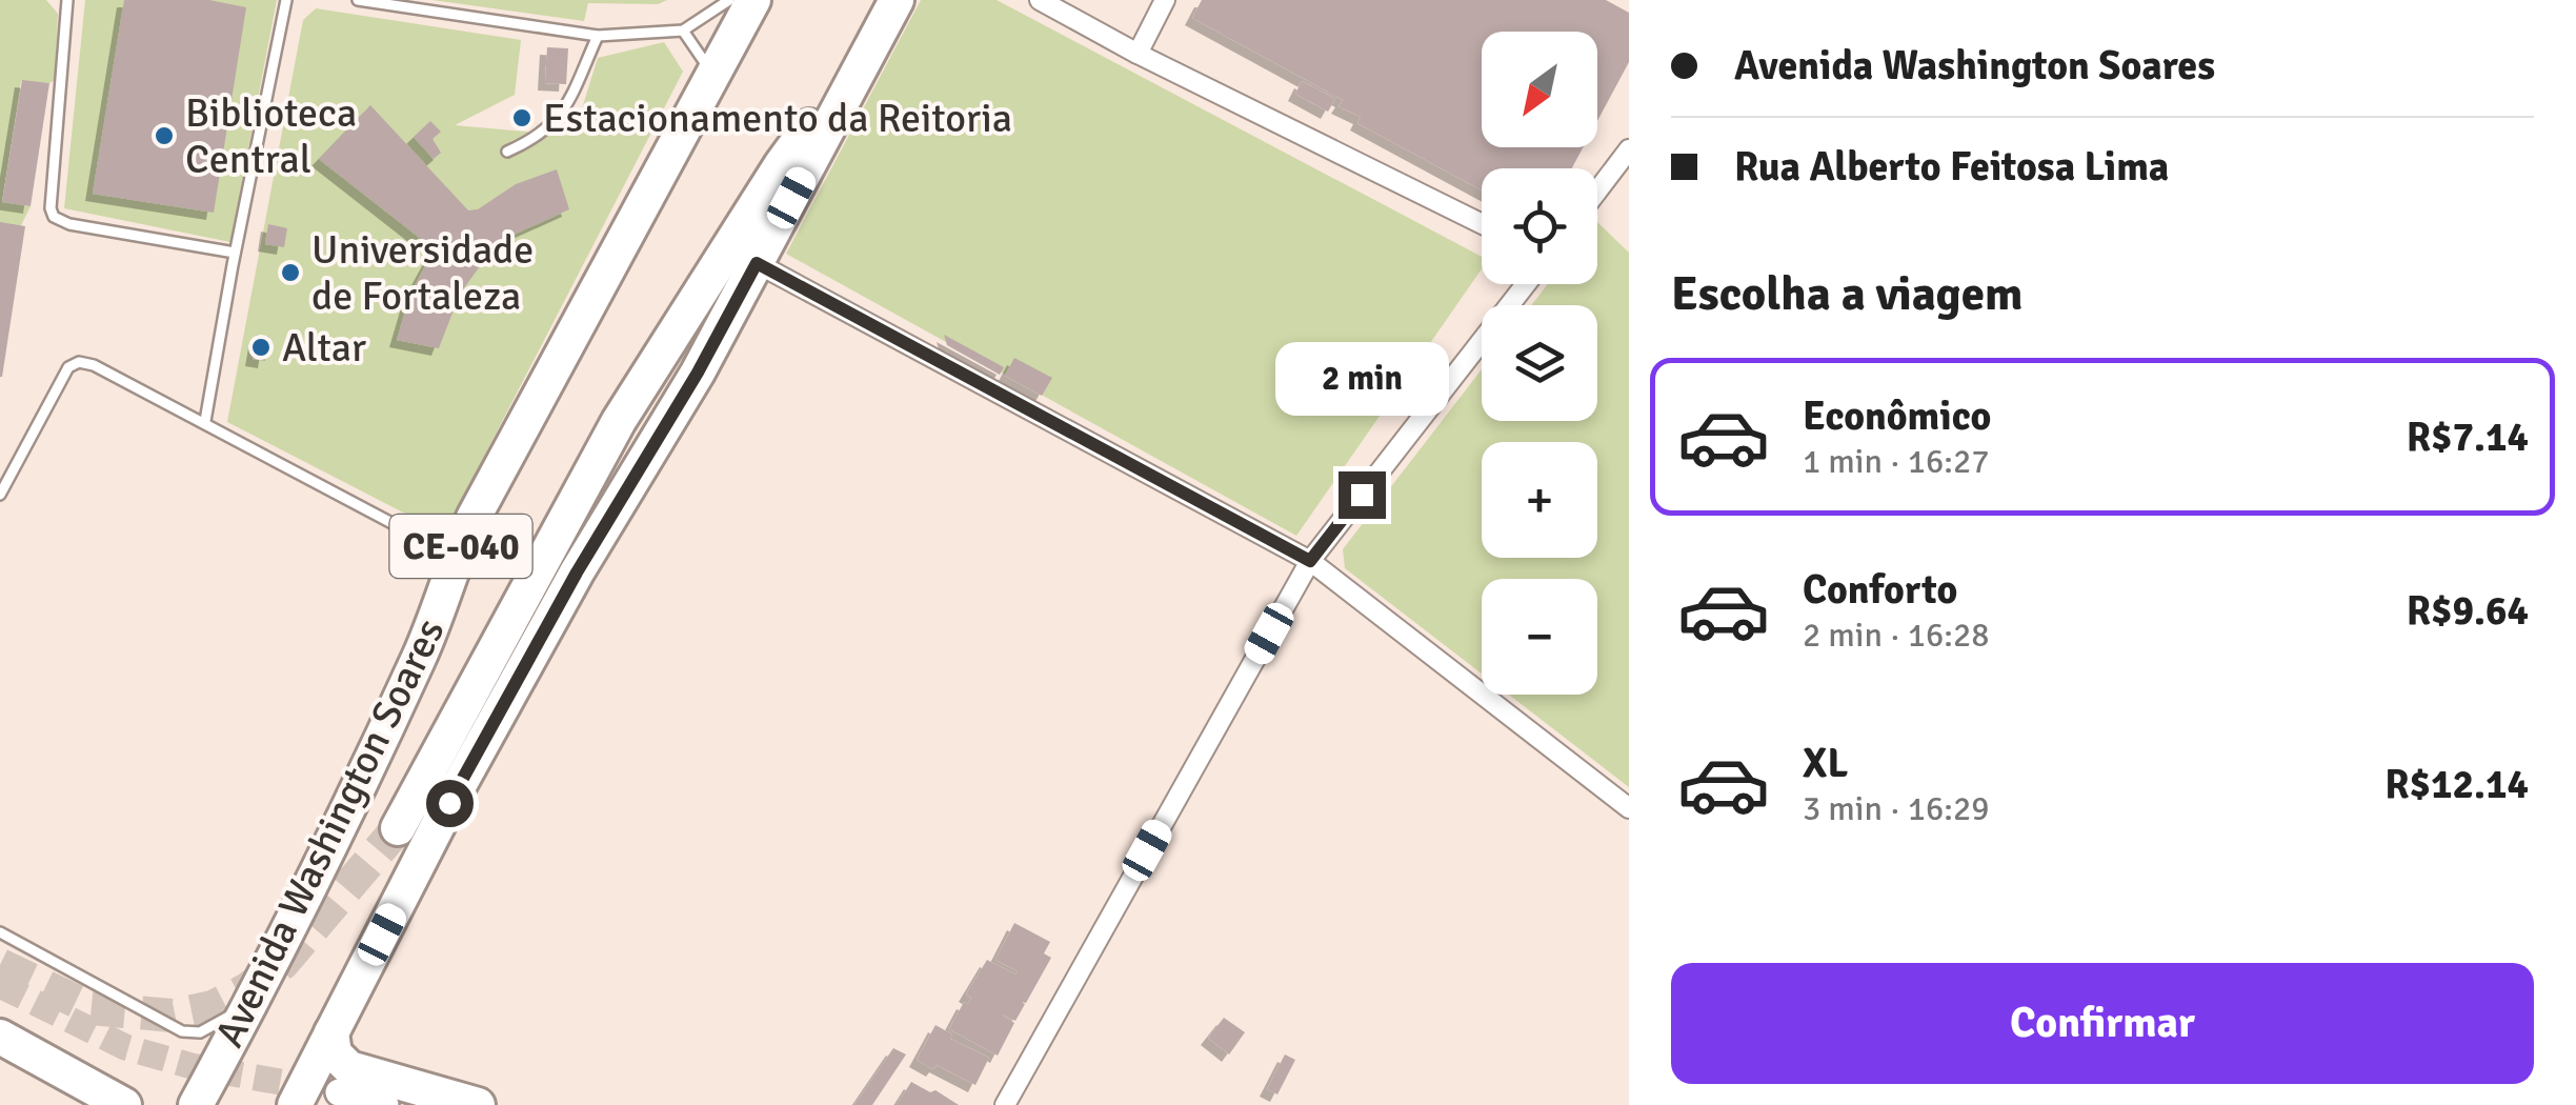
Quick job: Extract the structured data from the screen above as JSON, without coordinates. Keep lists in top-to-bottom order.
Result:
{
  "streets": {
    "highway": ["CE-040", "Avenida Washington Soares"]
  },
  "places": [
    "Estacionamento da Reitoria",
    "Biblioteca Central",
    "Universidade de Fortaleza",
    "Altar"
  ],
  "north": "bottom left",
  "page": {
    "banner": ["Avenida Washington Soares", "Rua Alberto Feitosa Lima"],
    "map_buttons": ["+", "−"],
    "heading": "Escolha a viagem",
    "bubble": "2 min",
    "list": [
      {
        "name": "Econômico",
        "note": "1 min · 16:27",
        "value": "R$7.14"
      },
      {
        "name": "Conforto",
        "note": "2 min · 16:28",
        "value": "R$9.64"
      },
      {
        "name": "XL",
        "note": "3 min · 16:29",
        "value": "R$12.14"
      }
    ],
    "buttons": "Confirmar"
  }
}
